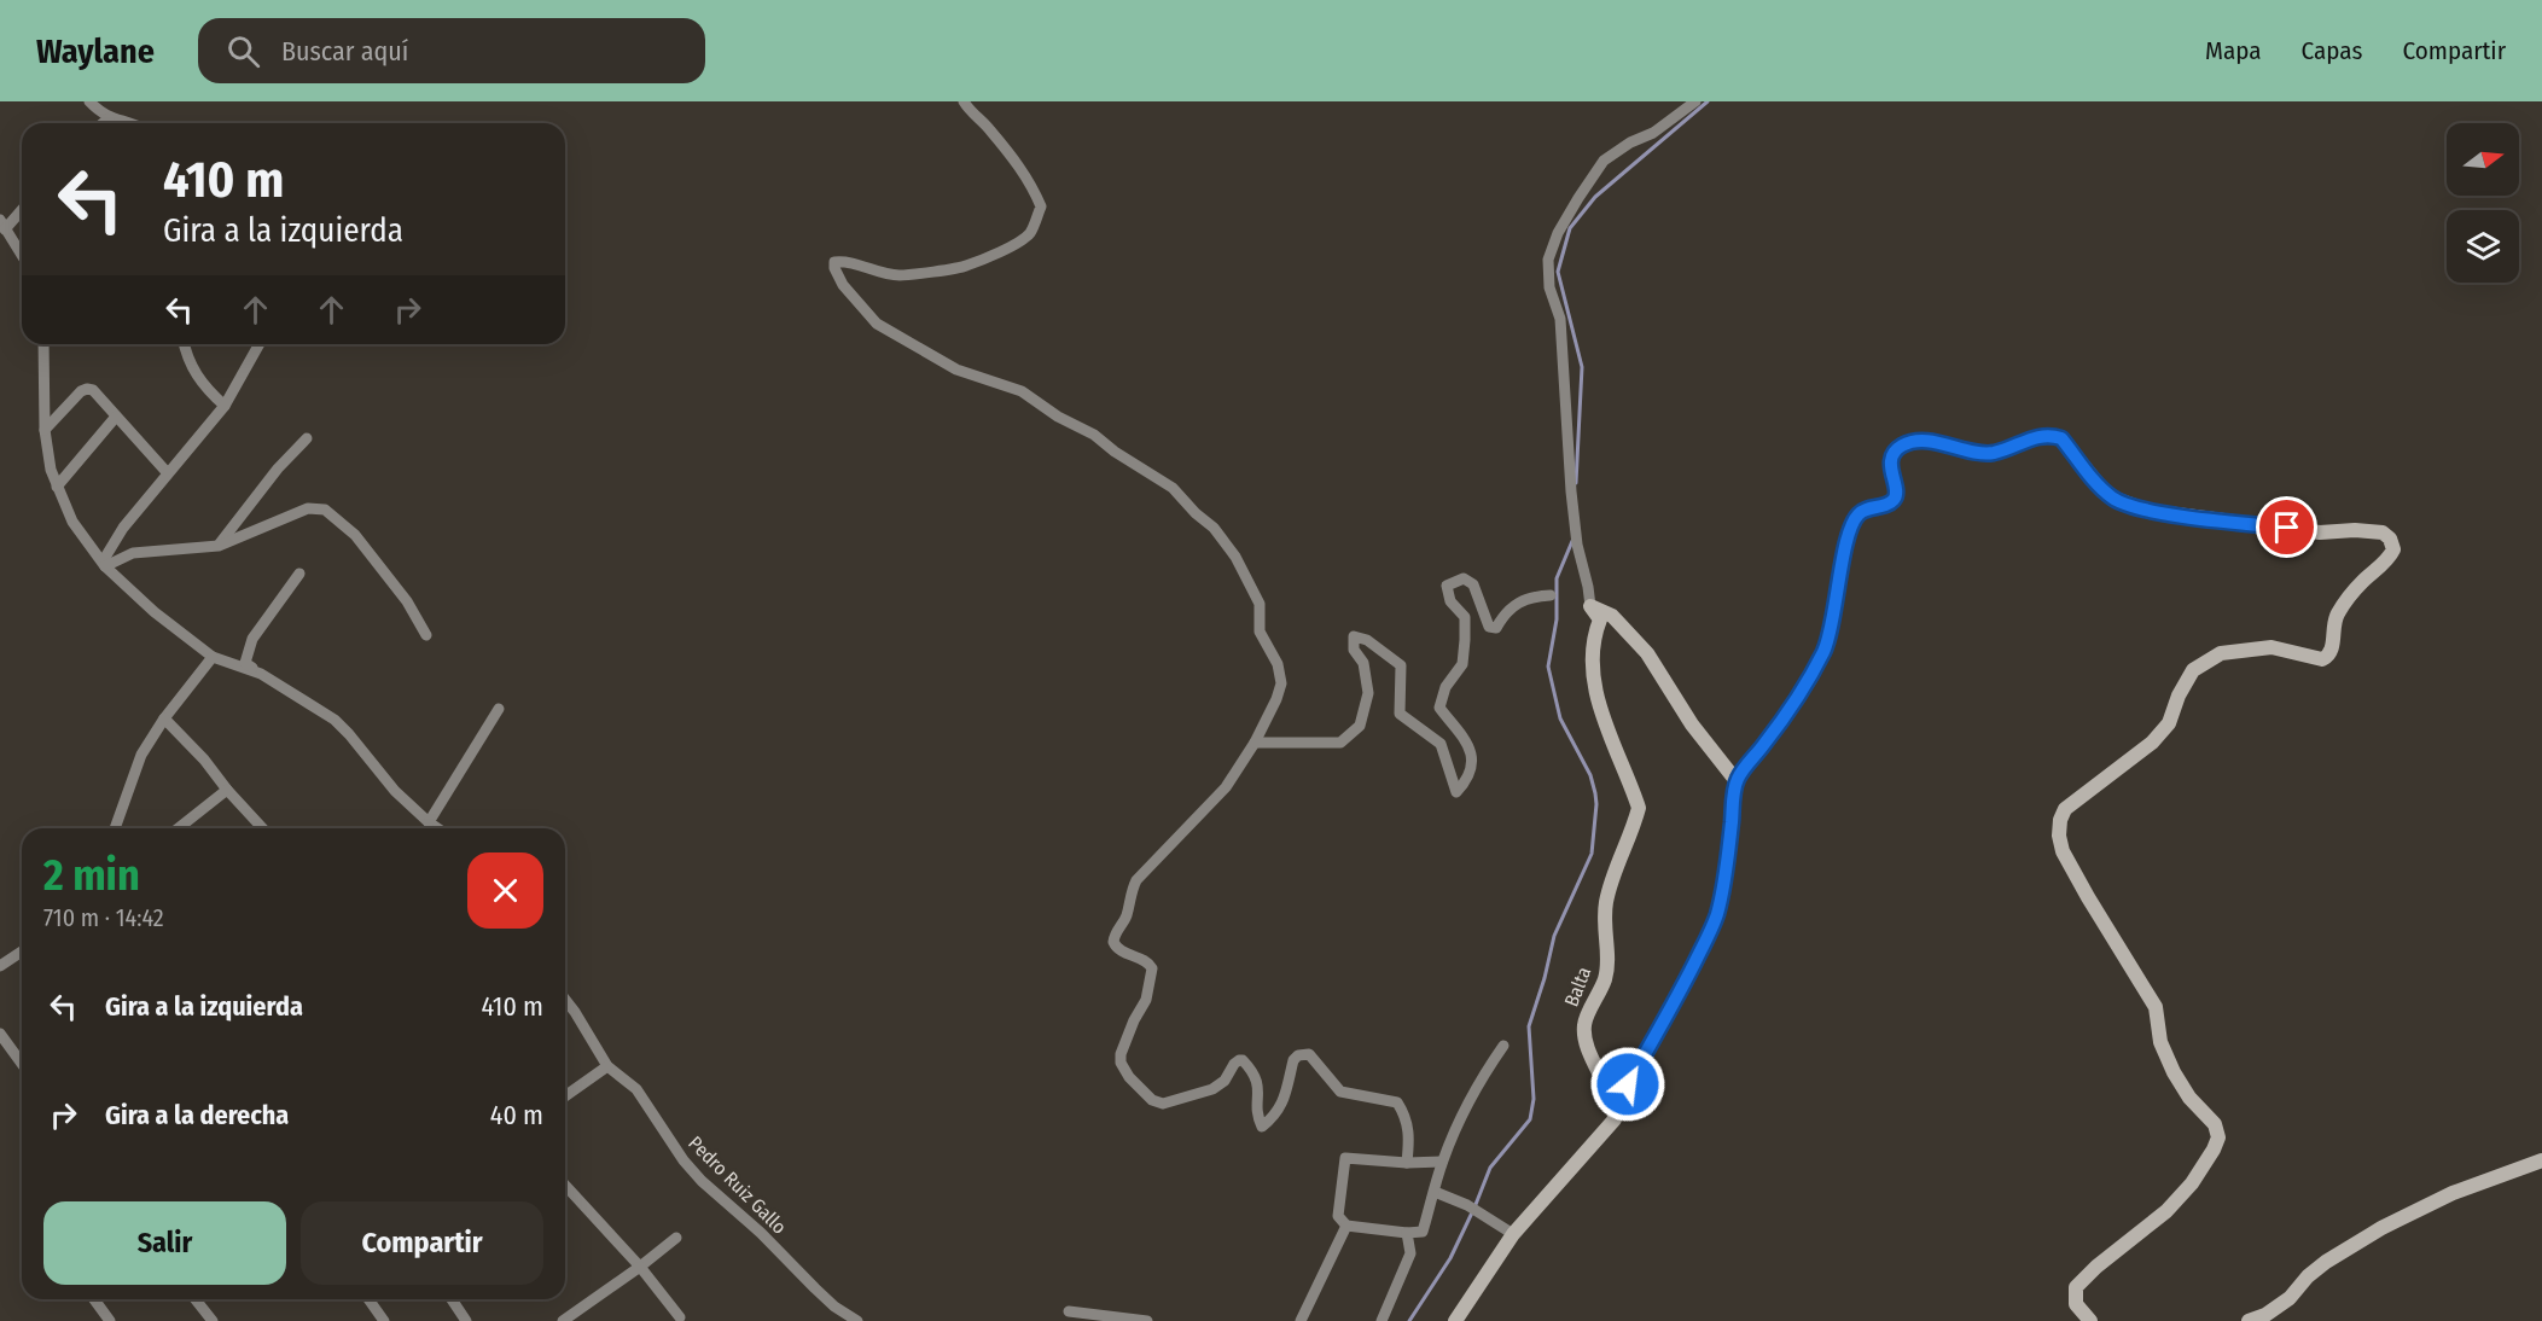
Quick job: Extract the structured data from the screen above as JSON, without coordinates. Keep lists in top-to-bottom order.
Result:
{
  "streets": {
    "street": ["Balta", "Pedro Ruiz Gallo"]
  },
  "north": "right",
  "page": {
    "header": "Waylane",
    "search": "Buscar aquí",
    "nav": ["Mapa", "Capas", "Compartir"],
    "turn": ["410 m", "Gira a la izquierda"],
    "heading": ["2 min", "710 m · 14:42"],
    "list": [
      {
        "name": "Gira a la izquierda",
        "value": "410 m"
      },
      {
        "name": "Gira a la derecha",
        "value": "40 m"
      }
    ],
    "buttons": ["Salir", "Compartir"]
  }
}
